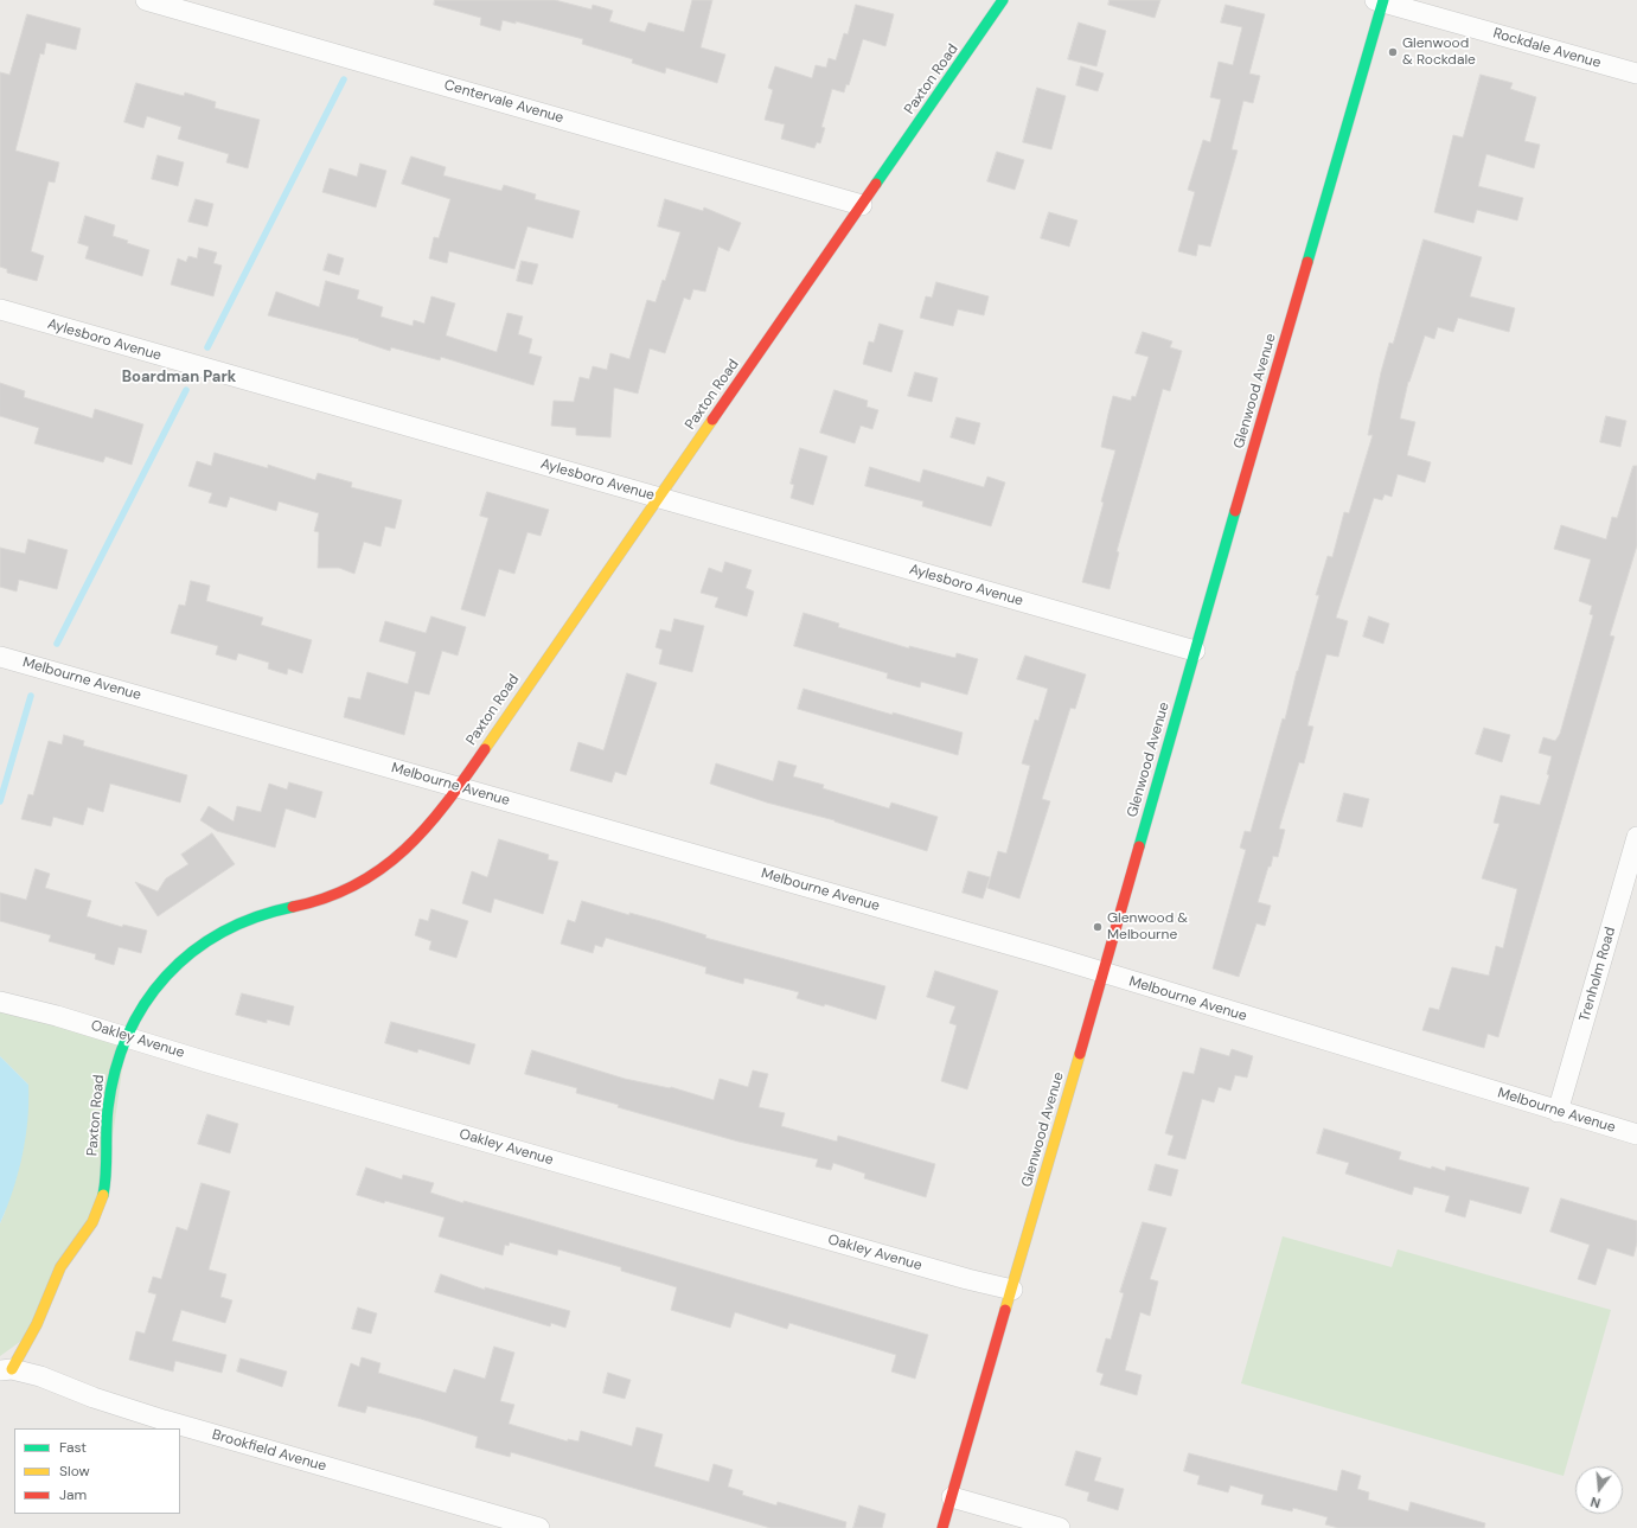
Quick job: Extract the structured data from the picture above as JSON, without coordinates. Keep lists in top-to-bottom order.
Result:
{
  "streets": {
    "street": [
      "Rockdale Avenue",
      "Paxton Road",
      "Centervale Avenue",
      "Aylesboro Avenue",
      "Glenwood Avenue",
      "Melbourne Avenue",
      "Trenholm Road",
      "Oakley Avenue",
      "Brookfield Avenue"
    ]
  },
  "crossings": [
    ["Rockdale Avenue", "Glenwood Avenue"],
    ["Paxton Road", "Centervale Avenue"],
    ["Paxton Road", "Aylesboro Avenue"],
    ["Paxton Road", "Melbourne Avenue"],
    ["Paxton Road", "Oakley Avenue"],
    ["Paxton Road", "Brookfield Avenue"],
    ["Aylesboro Avenue", "Glenwood Avenue"],
    ["Glenwood Avenue", "Melbourne Avenue"],
    ["Glenwood Avenue", "Oakley Avenue"],
    ["Melbourne Avenue", "Trenholm Road"]
  ],
  "districts": ["Boardman Park"],
  "places": ["Glenwood & Rockdale", "Glenwood & Melbourne"],
  "legend": ["Fast", "Slow", "Jam"],
  "north": "bottom"
}
